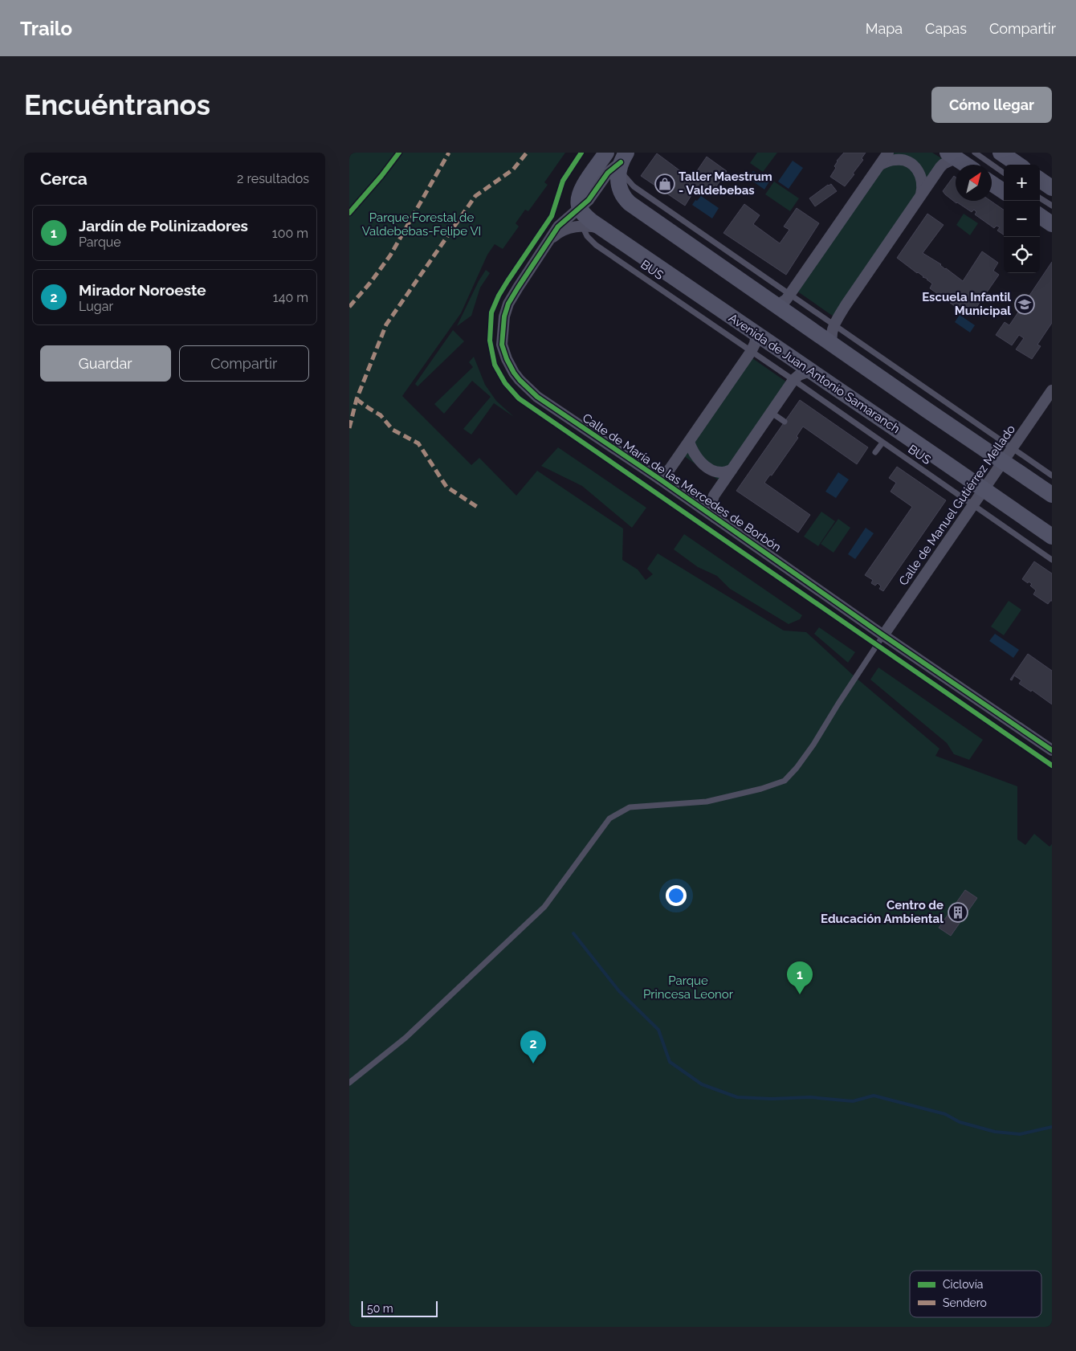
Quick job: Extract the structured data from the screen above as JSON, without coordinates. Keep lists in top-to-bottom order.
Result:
{
  "streets": {
    "street": ["Avenida de Juan Antonio Samaranch", "Calle de María de las Mercedes de Borbón", "Calle de Manuel Gutiérrez Mellado"],
    "lane": ["BUS"]
  },
  "crossings": [
    ["BUS", "Calle de Manuel Gutiérrez Mellado"],
    ["Avenida de Juan Antonio Samaranch", "Calle de María de las Mercedes de Borbón"],
    ["Avenida de Juan Antonio Samaranch", "Calle de Manuel Gutiérrez Mellado"],
    ["Calle de María de las Mercedes de Borbón", "Calle de Manuel Gutiérrez Mellado"]
  ],
  "parks": ["Parque Forestal de Valdebebas-Felipe VI", "Parque Princesa Leonor"],
  "places": {
    "shop": ["Taller Maestrum - Valdebebas"],
    "school or university": ["Escuela Infantil Municipal"],
    "building": ["Centro de Educación Ambiental"]
  },
  "legend": ["Ciclovía", "Sendero"],
  "scale_bar": "50 m",
  "north": "top right",
  "page": {
    "header": "Trailo",
    "nav": ["Mapa", "Capas", "Compartir"],
    "buttons": [
      "Cómo llegar",
      ["Guardar", "Compartir"]
    ],
    "title": "Encuéntranos",
    "heading": ["Cerca", "2 resultados"],
    "map_buttons": ["+", "−"],
    "list": [
      {
        "mark": "1",
        "name": "Jardín de Polinizadores",
        "note": "Parque",
        "value": "100 m"
      },
      {
        "mark": "2",
        "name": "Mirador Noroeste",
        "note": "Lugar",
        "value": "140 m"
      }
    ],
    "pins": ["1", "2"],
    "scale": "50 m"
  }
}
